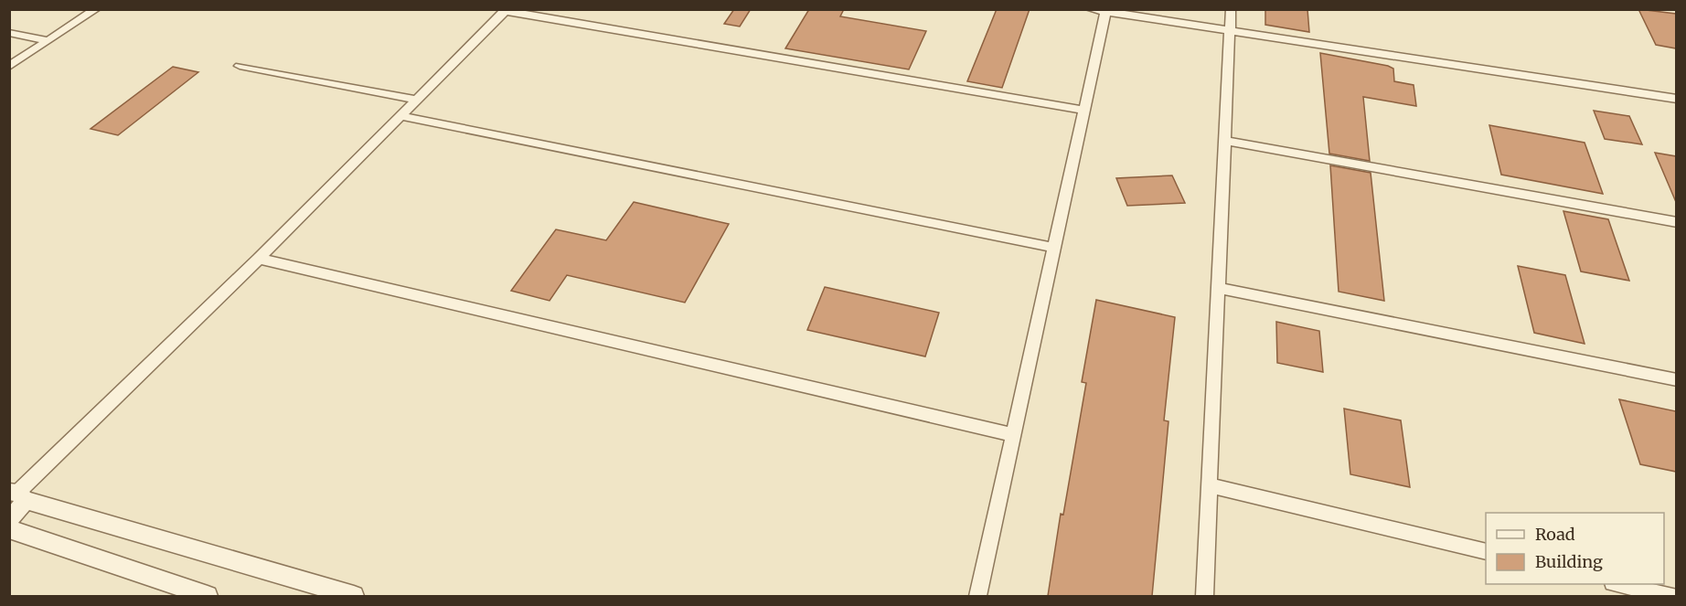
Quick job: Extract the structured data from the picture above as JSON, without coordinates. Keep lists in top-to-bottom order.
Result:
{
  "legend": ["Road", "Building"]
}
